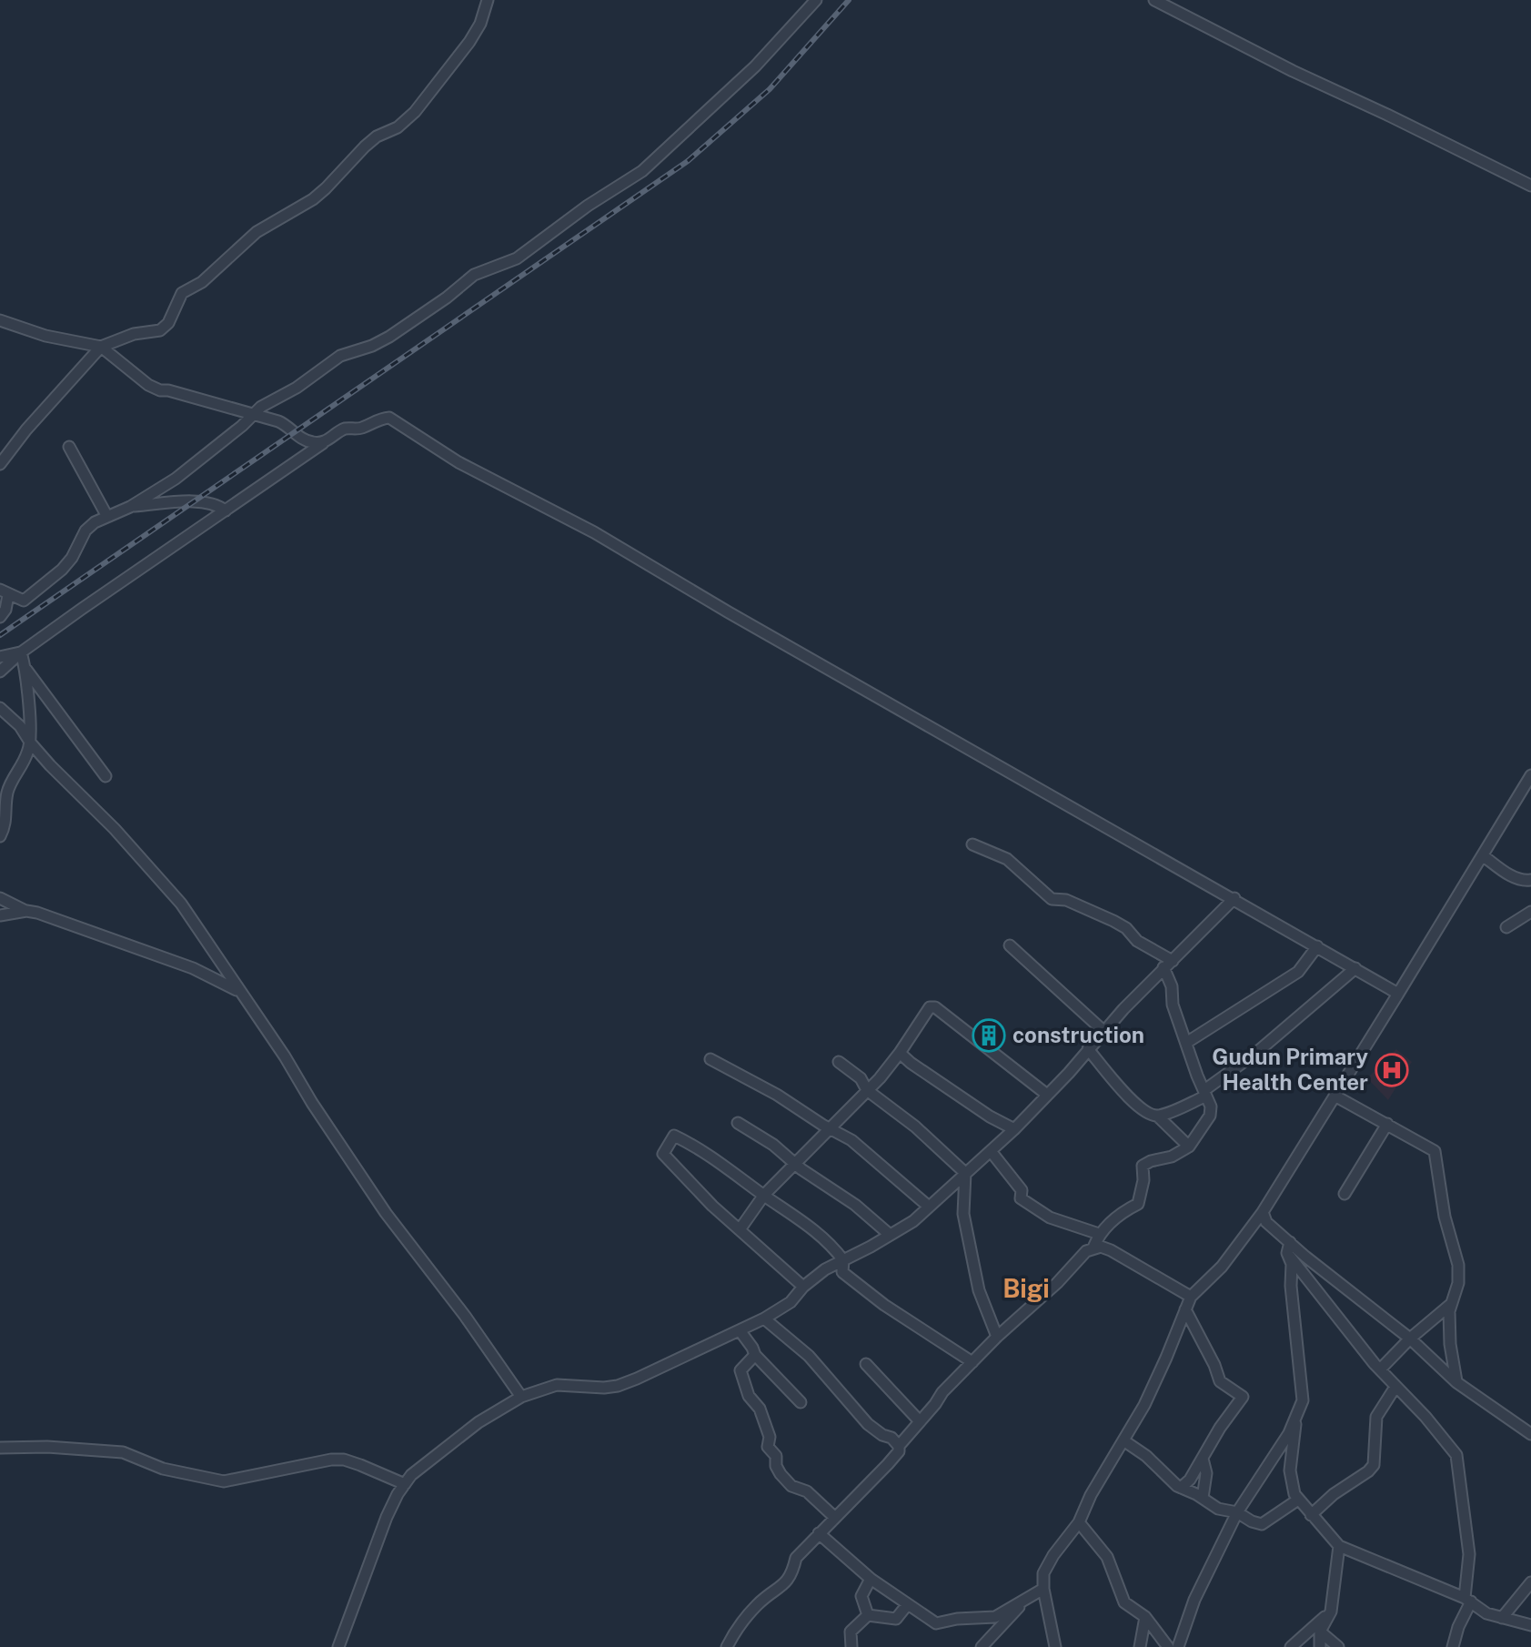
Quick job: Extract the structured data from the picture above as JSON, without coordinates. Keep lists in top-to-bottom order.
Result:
{
  "districts": ["Bigi"],
  "places": {
    "building": ["construction"],
    "hospital": ["Gudun Primary Health Center"]
  }
}
